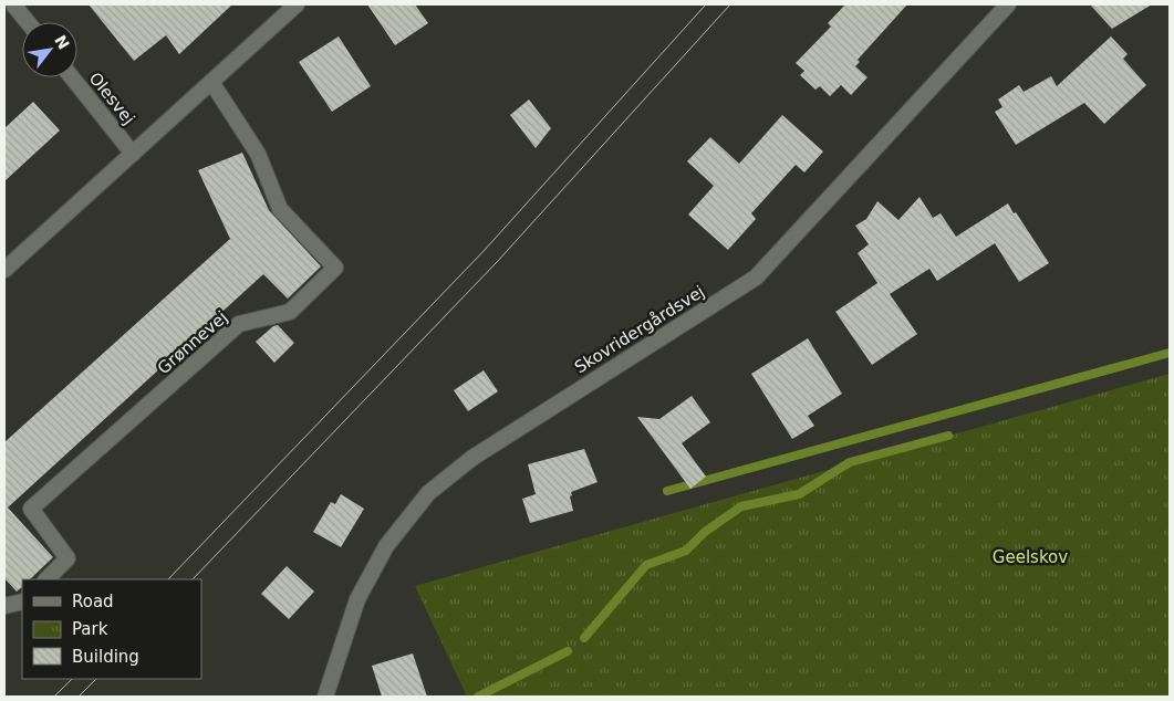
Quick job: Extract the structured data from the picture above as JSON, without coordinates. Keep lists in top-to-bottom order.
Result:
{
  "streets": {
    "street": ["Olesvej", "Skovridergårdsvej", "Grønnevej"]
  },
  "parks": ["Geelskov"],
  "legend": ["Road", "Park", "Building"],
  "north": "top right"
}
